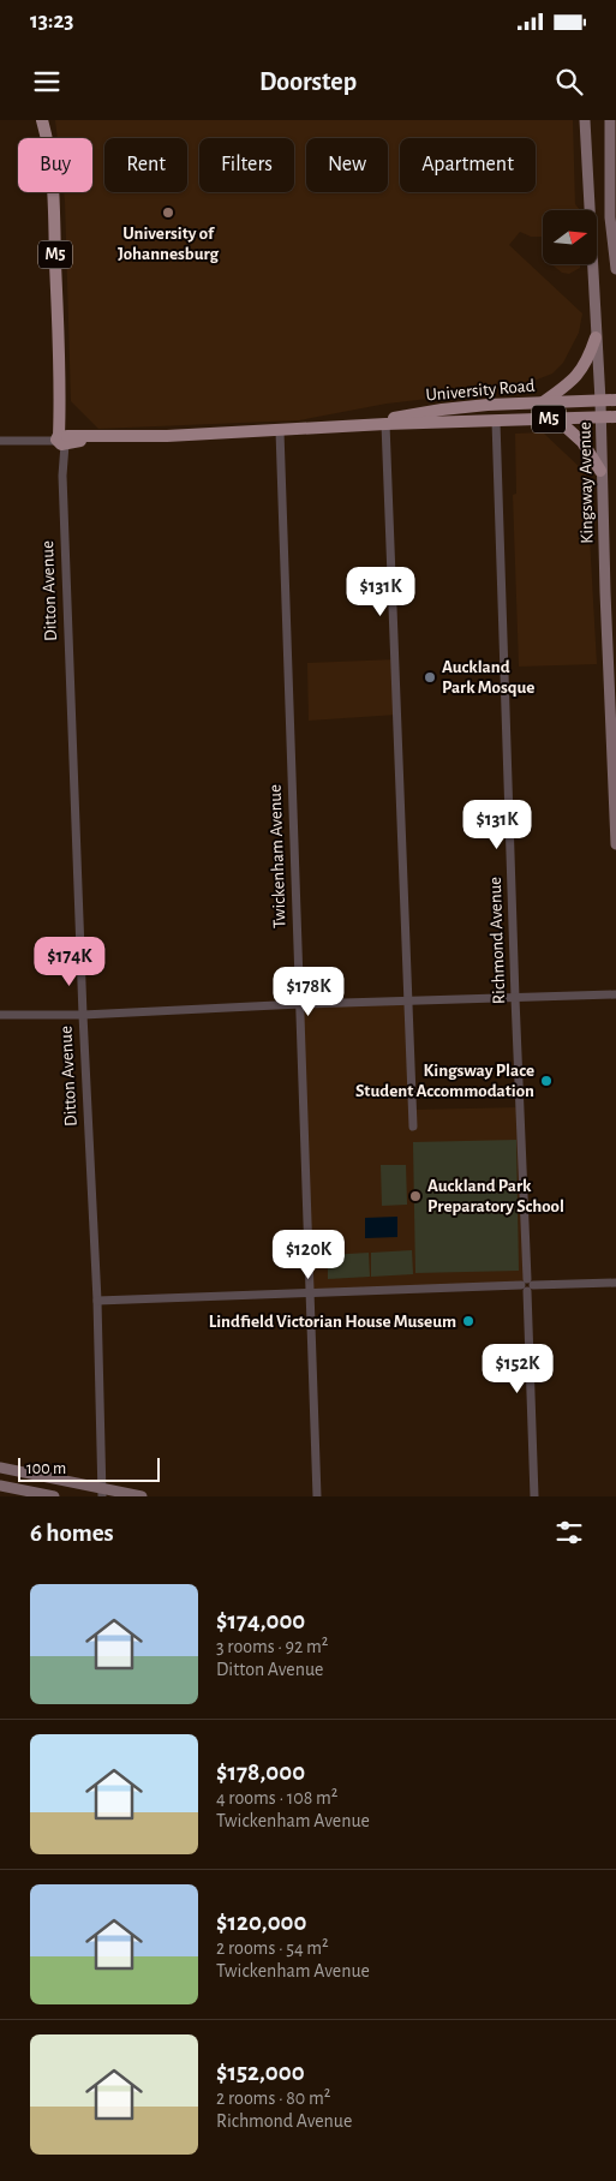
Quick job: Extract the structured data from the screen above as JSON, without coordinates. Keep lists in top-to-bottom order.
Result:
{
  "streets": {
    "main road": [
      "M5",
      "University Road",
      "Kingsway Avenue",
      "Ditton Avenue"
    ],
    "street": ["Twickenham Avenue", "Richmond Avenue"]
  },
  "crossings": [
    ["University Road", "Kingsway Avenue"],
    ["University Road", "Ditton Avenue"],
    ["University Road", "Twickenham Avenue"],
    ["University Road", "Richmond Avenue"]
  ],
  "places": [
    "University of Johannesburg",
    "Auckland Park Mosque",
    "Kingsway Place Student Accommodation",
    "Auckland Park Preparatory School",
    "Lindfield Victorian House Museum"
  ],
  "scale_bar": "100 m",
  "north": "right",
  "page": {
    "status": "13:23",
    "header": "Doorstep",
    "chip": [
      "Buy",
      "Rent",
      "Filters",
      "New",
      "Apartment"
    ],
    "price": [
      "$131K",
      "$131K",
      "$174K",
      "$178K",
      "$120K",
      "$152K"
    ],
    "scale": "100 m",
    "heading": "6 homes",
    "list": [
      {
        "name": "$174,000",
        "note": "3 rooms · 92 m² · Ditton Avenue"
      },
      {
        "name": "$178,000",
        "note": "4 rooms · 108 m² · Twickenham Avenue"
      },
      {
        "name": "$120,000",
        "note": "2 rooms · 54 m² · Twickenham Avenue"
      },
      {
        "name": "$152,000",
        "note": "2 rooms · 80 m² · Richmond Avenue"
      }
    ]
  }
}
